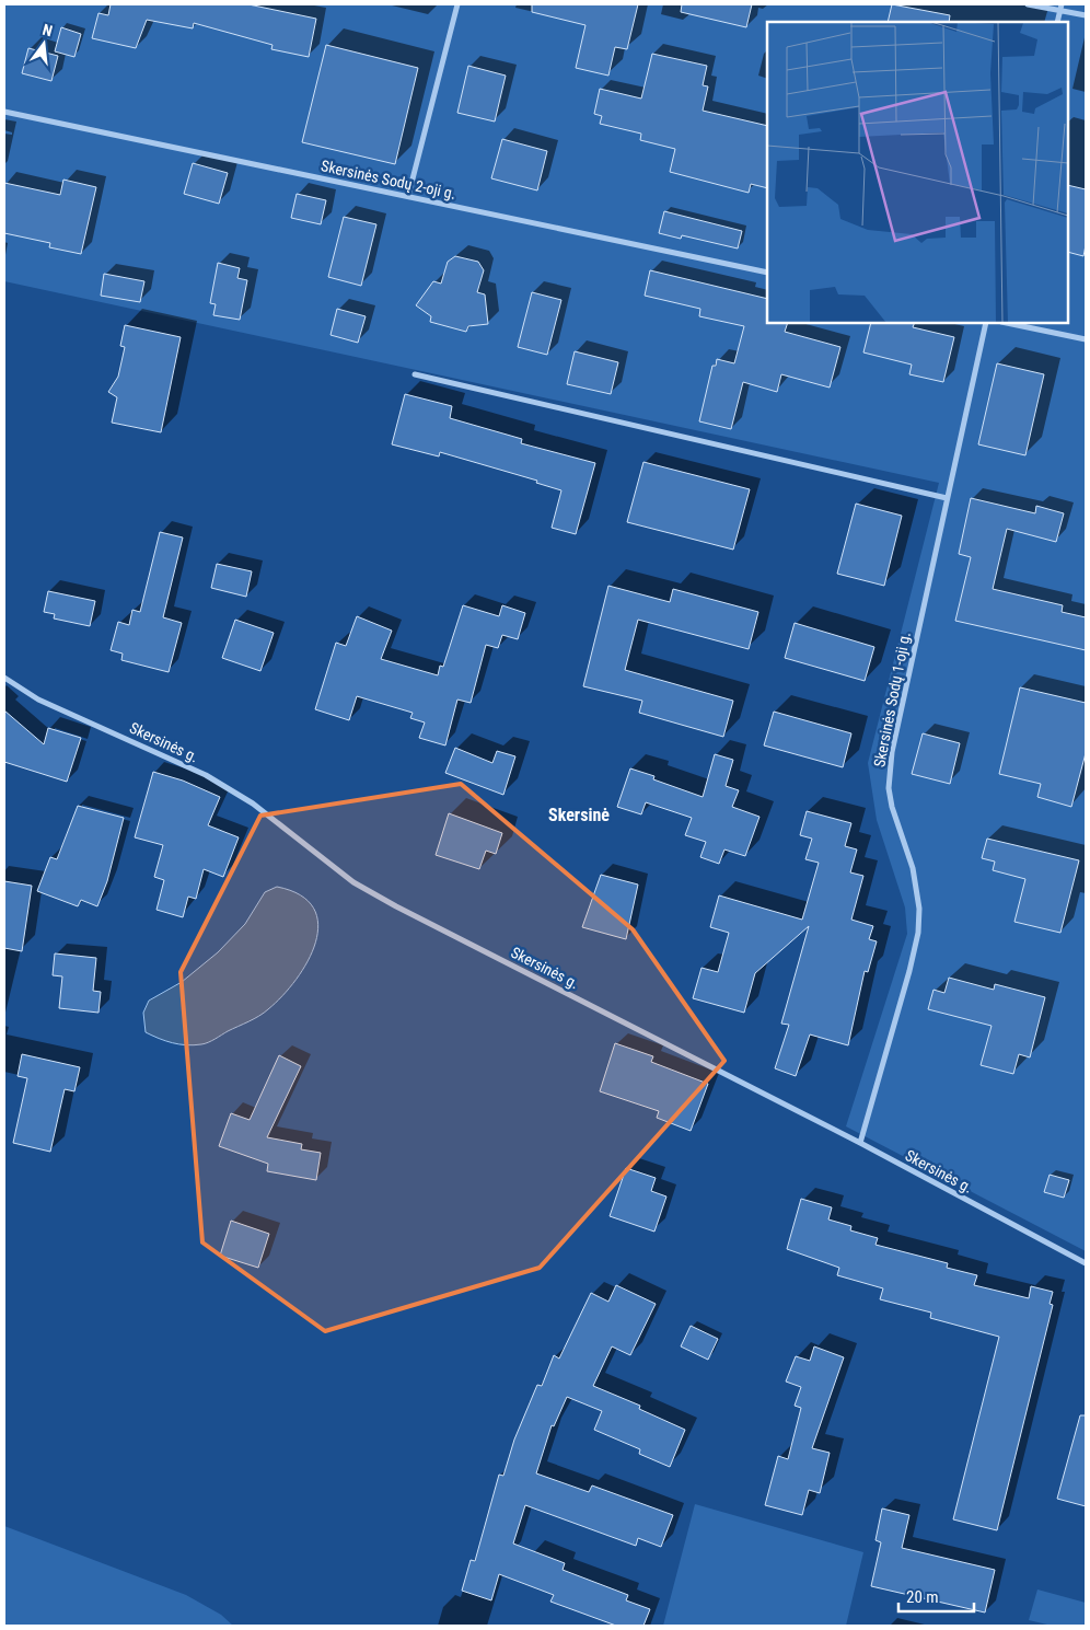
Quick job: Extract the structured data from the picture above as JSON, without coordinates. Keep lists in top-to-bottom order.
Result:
{
  "streets": {
    "street": ["Skersinės Sodų 2-oji g.", "Skersinės Sodų 1-oji g.", "Skersinės g."]
  },
  "crossings": [
    ["Skersinės Sodų 1-oji g.", "Skersinės g."]
  ],
  "districts": ["Skersinė"],
  "scale_bar": "20 m",
  "north": "top"
}
